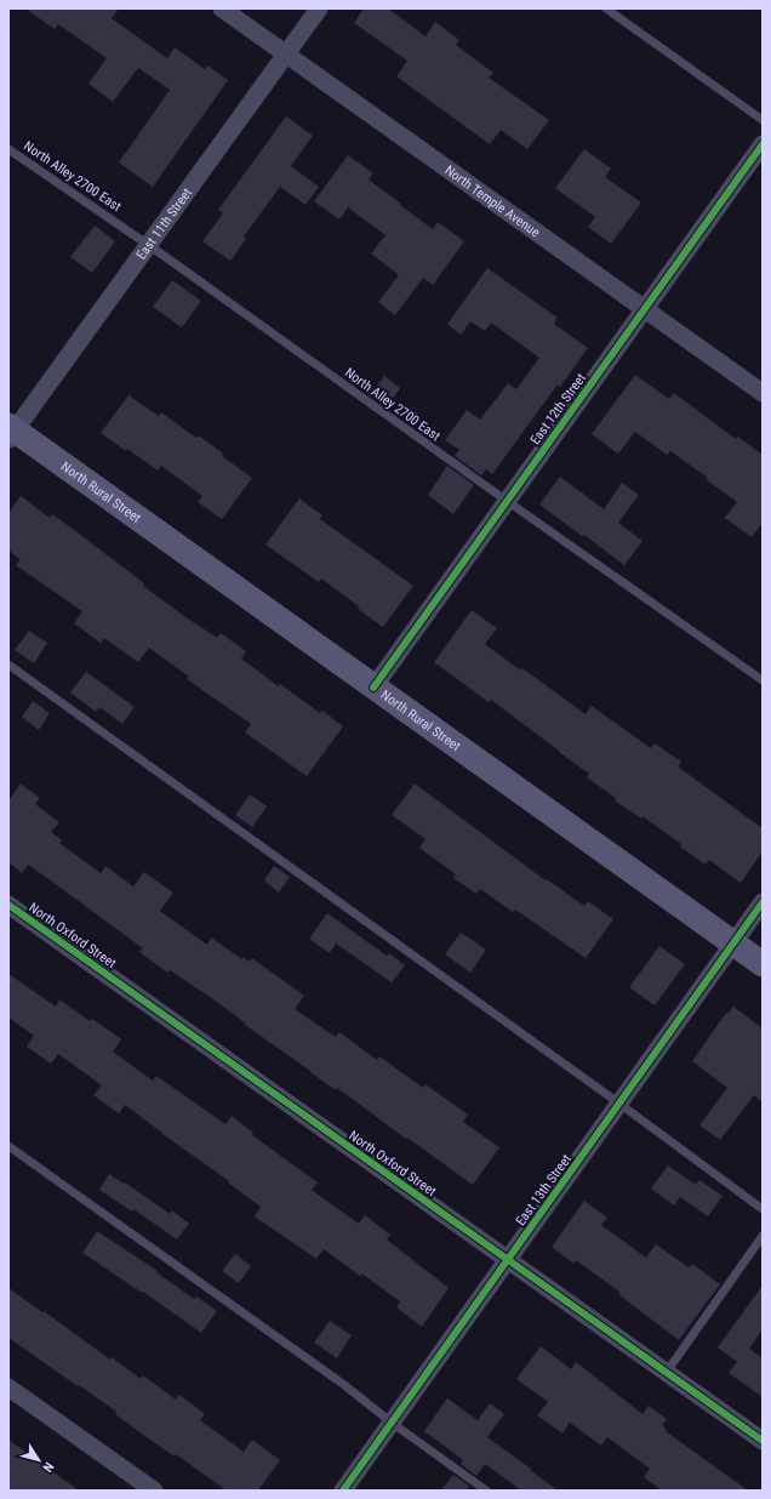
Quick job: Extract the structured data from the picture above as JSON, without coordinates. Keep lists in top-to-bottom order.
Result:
{
  "streets": {
    "main road": ["North Rural Street"],
    "street": [
      "North Temple Avenue",
      "East 11th Street",
      "East 12th Street",
      "North Oxford Street",
      "East 13th Street"
    ],
    "lane": ["North Alley 2700 East"]
  },
  "crossings": [
    ["North Alley 2700 East", "East 11th Street"],
    ["North Alley 2700 East", "East 12th Street"],
    ["North Temple Avenue", "East 11th Street"],
    ["North Temple Avenue", "East 12th Street"],
    ["East 11th Street", "North Rural Street"],
    ["East 12th Street", "North Rural Street"],
    ["North Rural Street", "East 13th Street"],
    ["North Oxford Street", "East 13th Street"]
  ],
  "north": "bottom right"
}
